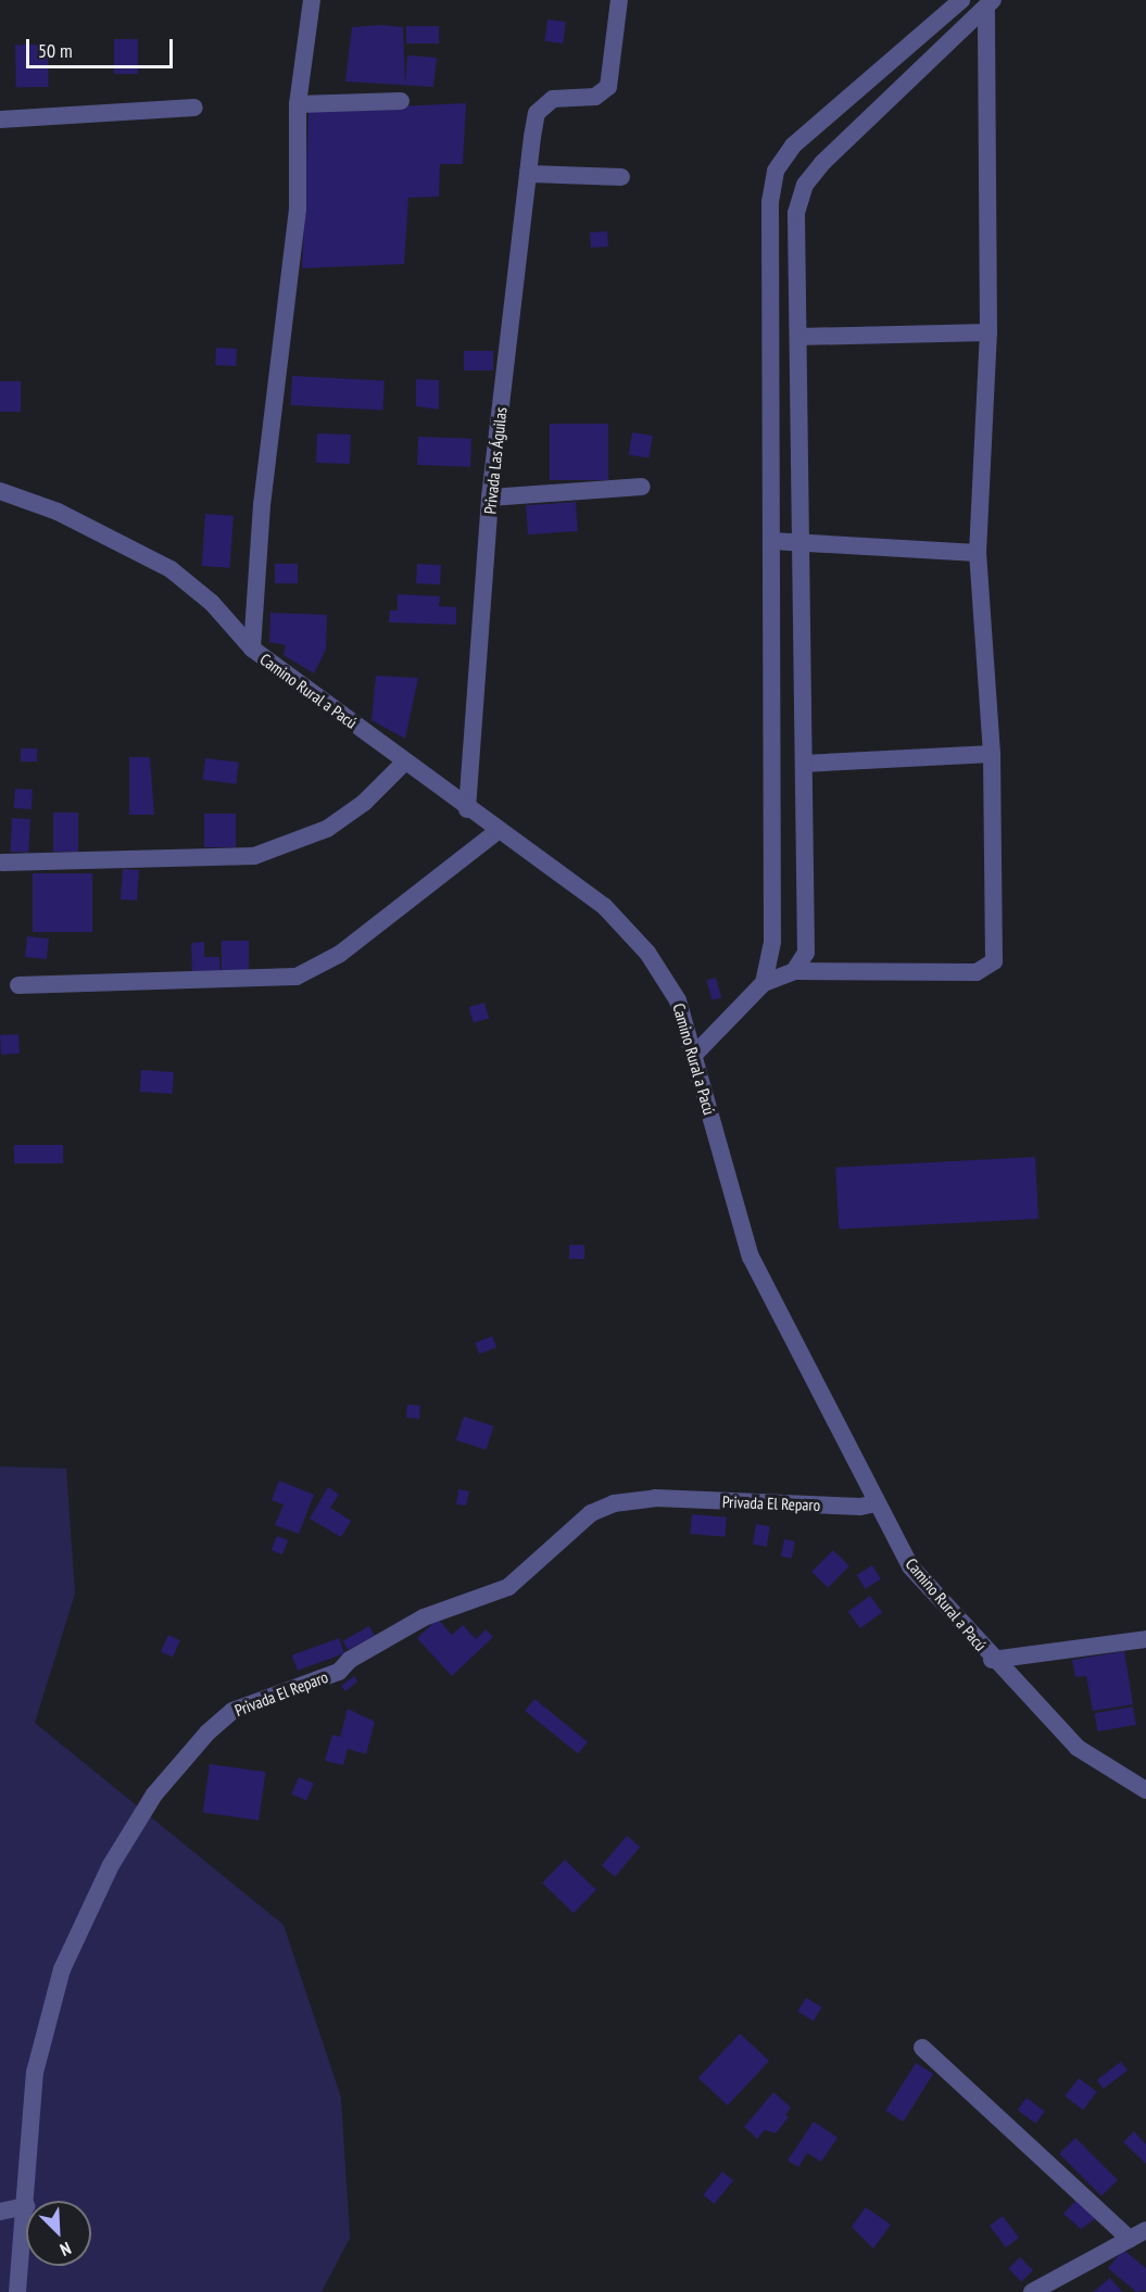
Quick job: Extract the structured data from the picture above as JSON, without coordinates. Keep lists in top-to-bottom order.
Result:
{
  "streets": {
    "street": ["Privada Las Águilas", "Camino Rural a Pacú", "Privada El Reparo"]
  },
  "crossings": [
    ["Privada Las Águilas", "Camino Rural a Pacú"],
    ["Camino Rural a Pacú", "Privada El Reparo"]
  ],
  "scale_bar": "50 m",
  "north": "bottom right"
}
